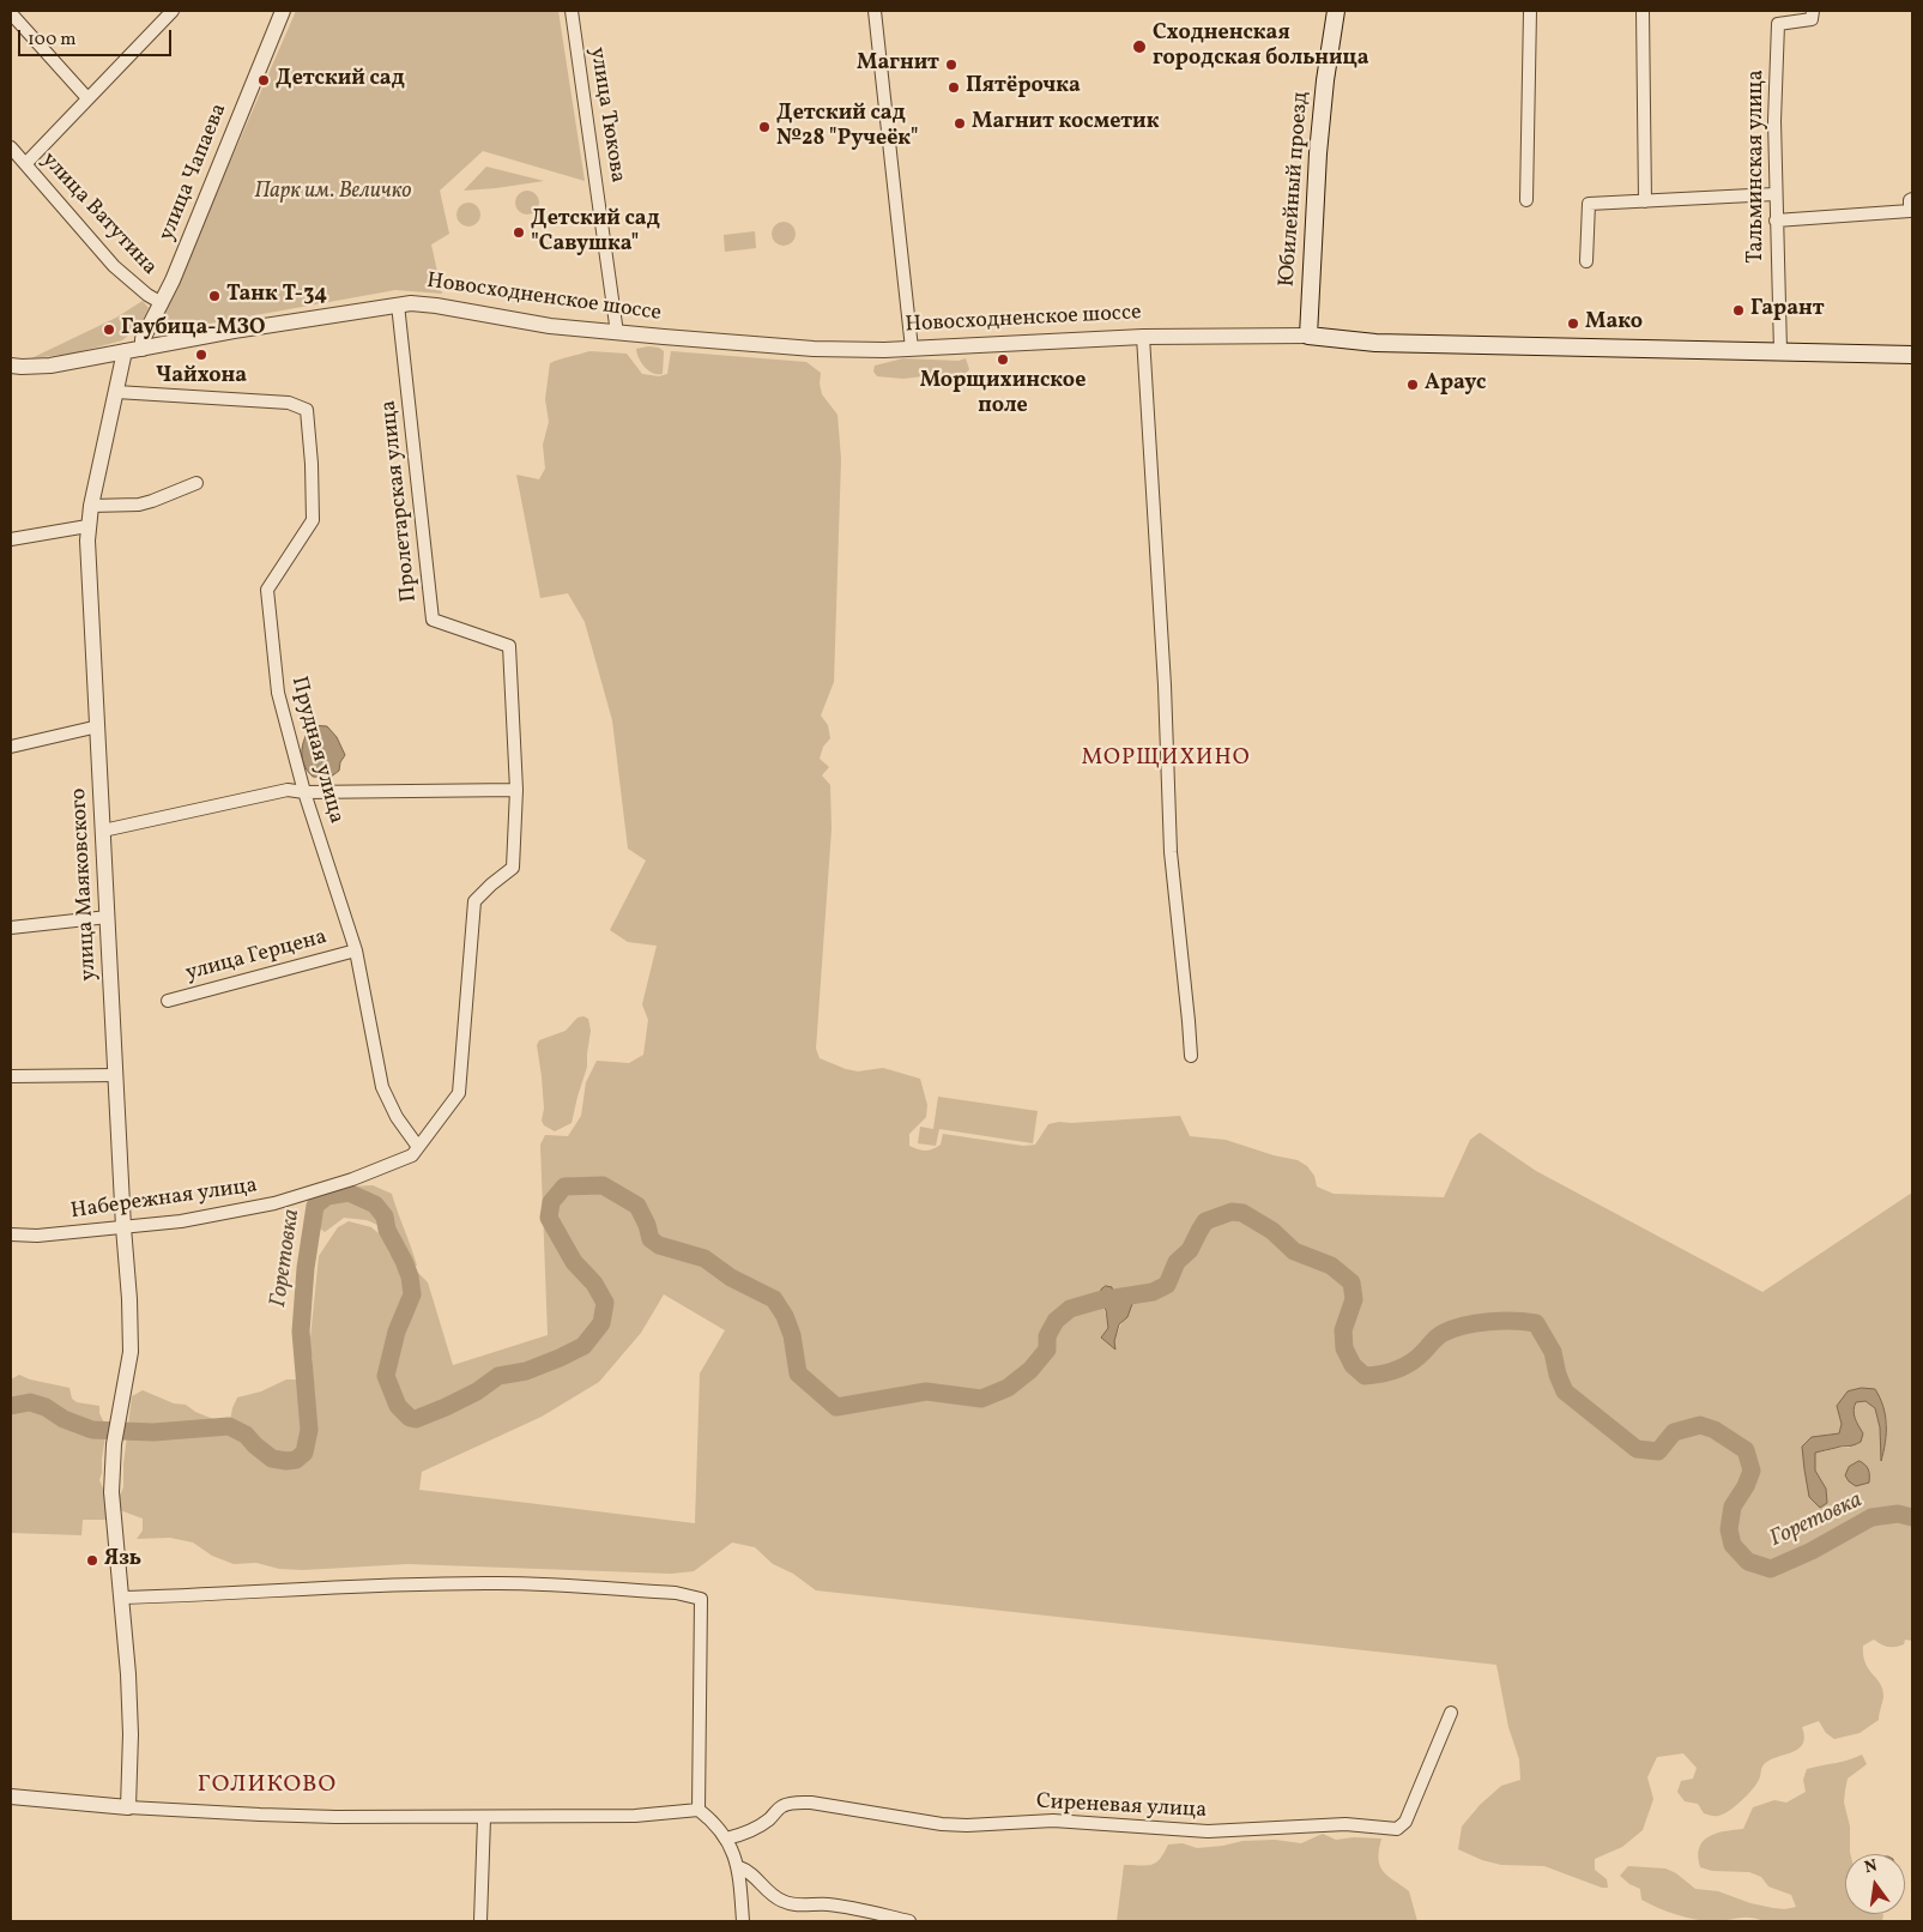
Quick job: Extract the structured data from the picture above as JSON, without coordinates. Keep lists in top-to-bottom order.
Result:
{
  "streets": {
    "main road": ["Юбилейный проезд", "Новосходненское шоссе"],
    "street": [
      "улица Тюкова",
      "Тальминская улица",
      "улица Чапаева",
      "улица Ватутина",
      "Пролетарская улица",
      "Прудная улица",
      "улица Маяковского",
      "улица Герцена",
      "Набережная улица",
      "Сиреневая улица"
    ]
  },
  "crossings": [
    ["улица Тюкова", "Новосходненское шоссе"],
    ["Тальминская улица", "Новосходненское шоссе"],
    ["улица Чапаева", "улица Ватутина"],
    ["улица Чапаева", "Новосходненское шоссе"],
    ["Юбилейный проезд", "Новосходненское шоссе"],
    ["Новосходненское шоссе", "Пролетарская улица"],
    ["Новосходненское шоссе", "улица Маяковского"],
    ["Пролетарская улица", "Прудная улица"],
    ["Пролетарская улица", "Набережная улица"],
    ["Прудная улица", "улица Маяковского"],
    ["Прудная улица", "улица Герцена"],
    ["Прудная улица", "Набережная улица"],
    ["улица Маяковского", "Набережная улица"]
  ],
  "districts": ["МОРЩИХИНО", "ГОЛИКОВО"],
  "water": ["Горетовка"],
  "parks": ["Парк им. Величко"],
  "places": [
    "Сходненская городская больница",
    "Магнит",
    "Детский сад",
    "Пятёрочка",
    "Магнит косметик",
    "Детский сад №28 \"Ручеёк\"",
    "Детский сад \"Савушка\"",
    "Танк Т-34",
    "Гарант",
    "Мако",
    "Гаубица-МЗО",
    "Чайхона",
    "Морщихинское поле",
    "Араус",
    "Язь"
  ],
  "scale_bar": "100 m",
  "north": "top"
}
